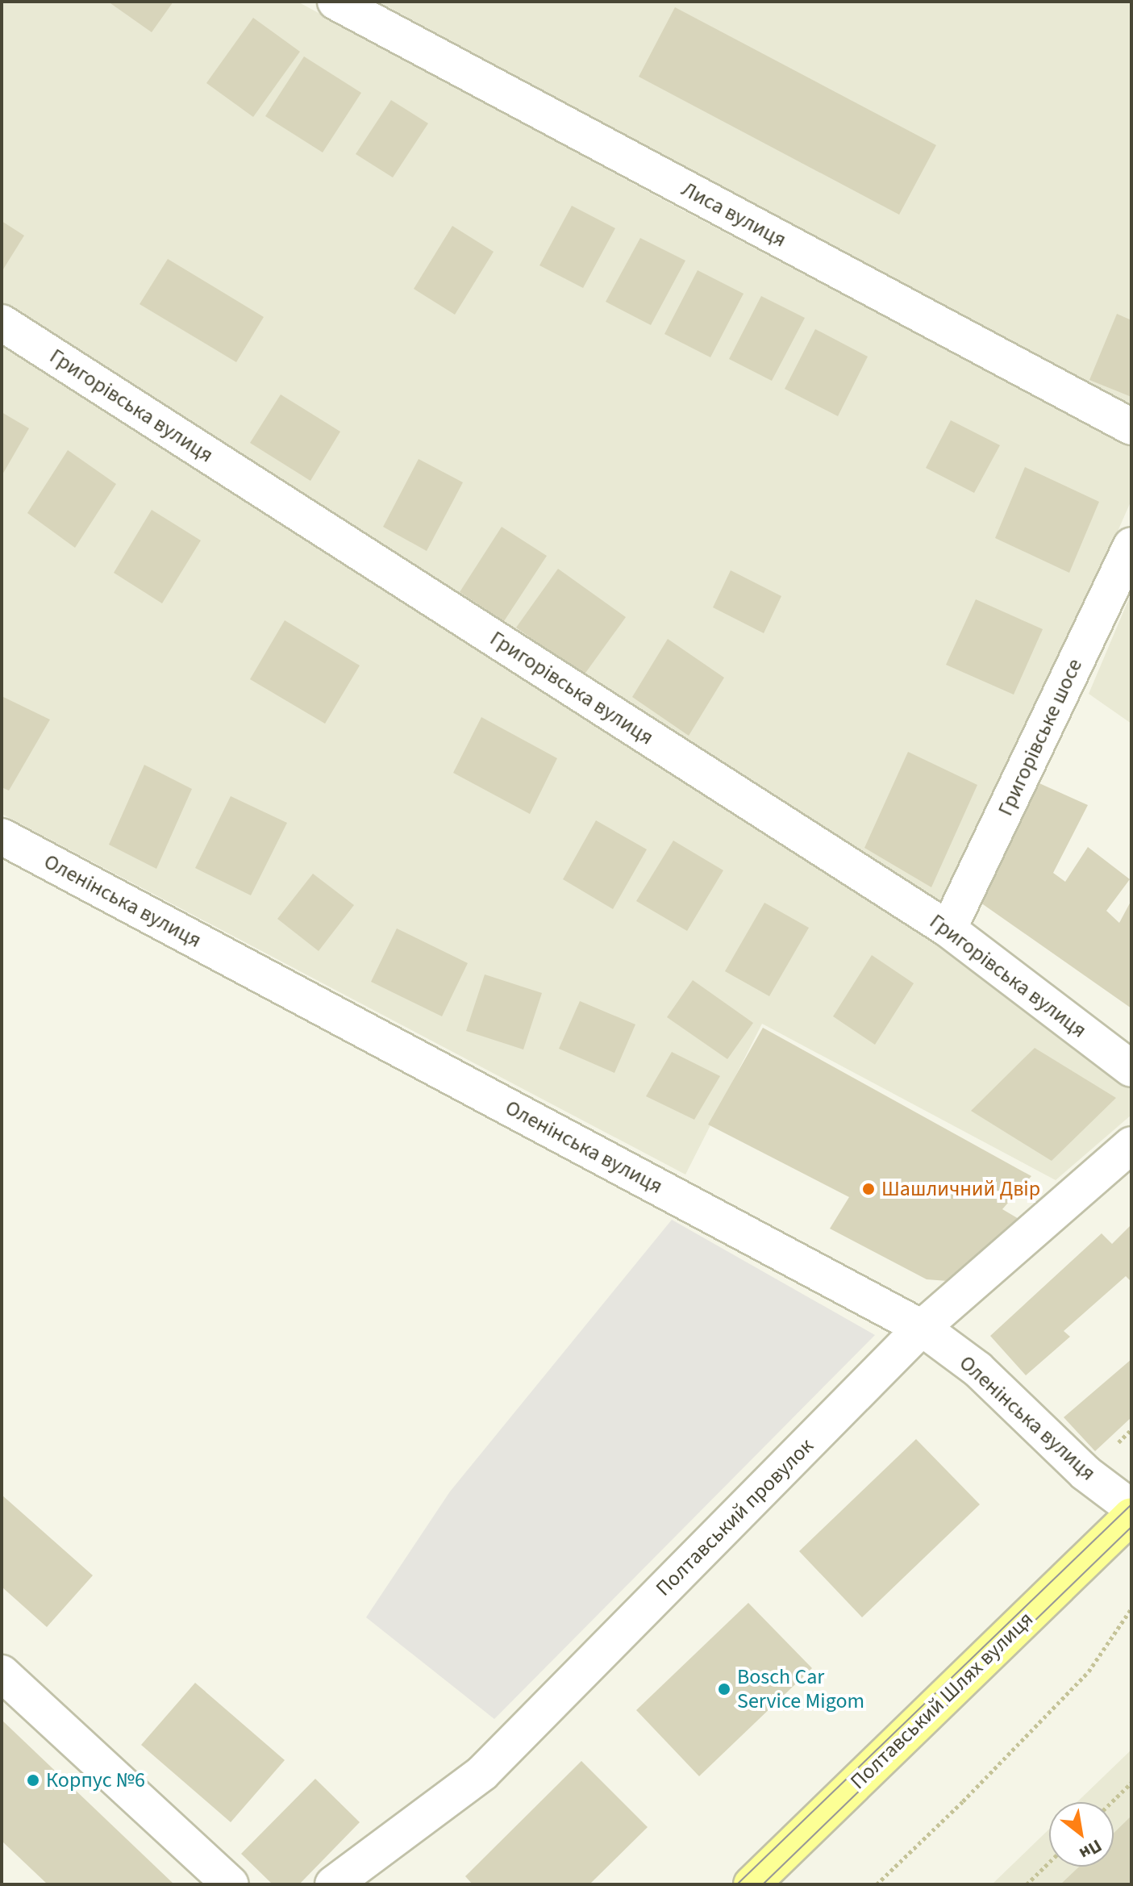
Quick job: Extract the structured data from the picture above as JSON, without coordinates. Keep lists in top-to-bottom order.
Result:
{
  "streets": {
    "main road": ["Полтавський Шлях вулиця"],
    "street": [
      "Лиса вулиця",
      "Григорівська вулиця",
      "Григорівське шосе",
      "Оленінська вулиця",
      "Полтавський провулок"
    ]
  },
  "crossings": [
    ["Григорівська вулиця", "Григорівське шосе"],
    ["Оленінська вулиця", "Полтавський провулок"]
  ],
  "places": ["Шашличний Двір", "Bosch Car Service Migom", "Корпус №6"],
  "north": "bottom right"
}
